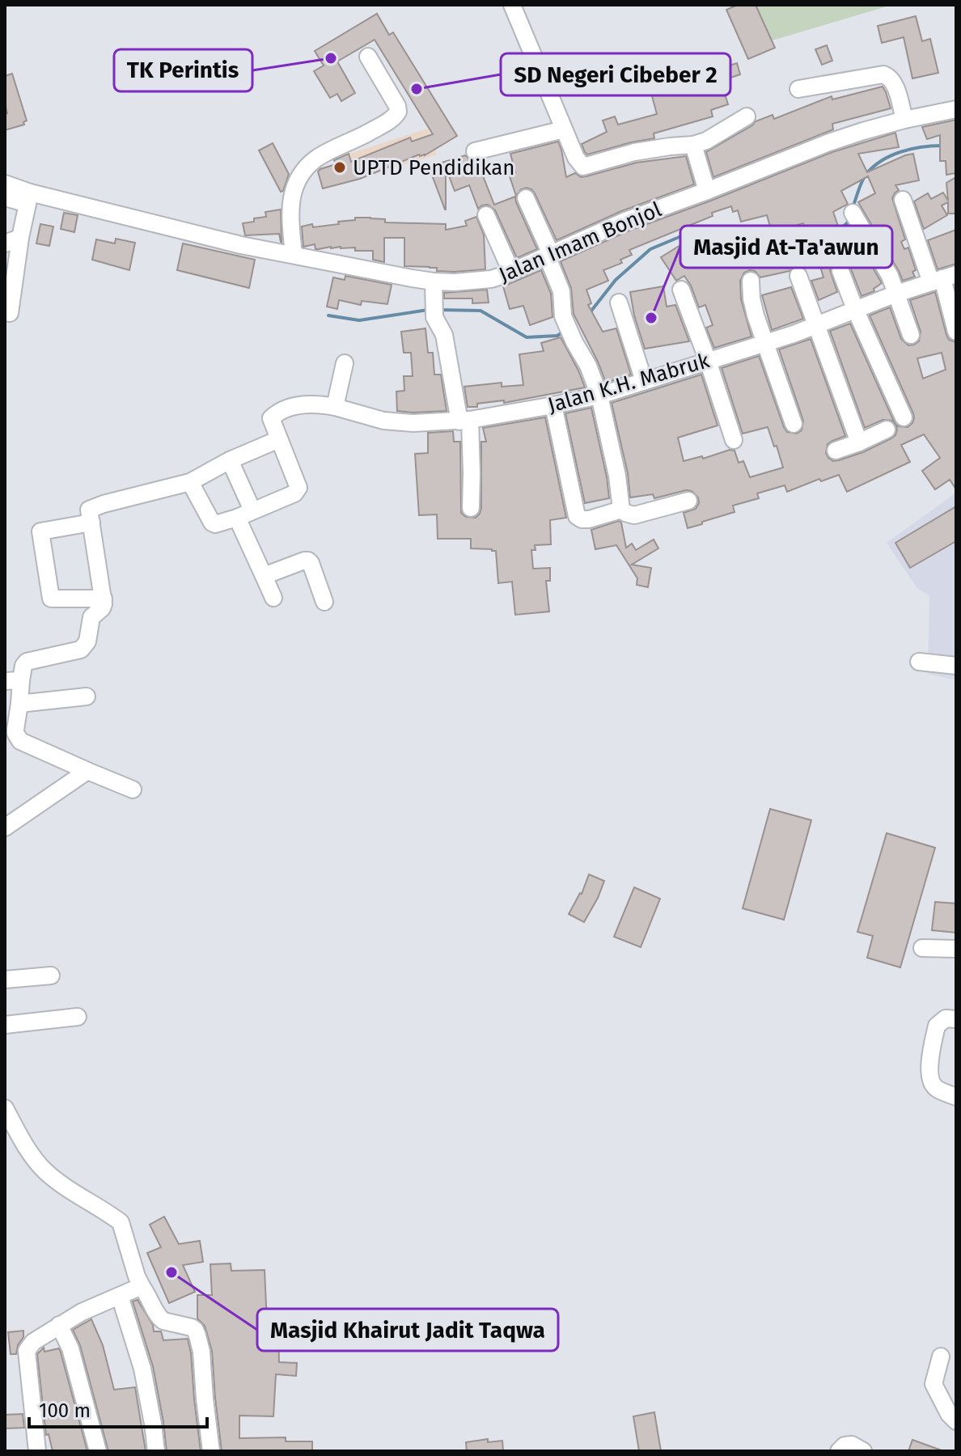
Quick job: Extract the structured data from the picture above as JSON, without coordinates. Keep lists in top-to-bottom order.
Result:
{
  "streets": {
    "street": ["Jalan Imam Bonjol", "Jalan K.H. Mabruk"]
  },
  "places": [
    "TK Perintis",
    "SD Negeri Cibeber 2",
    "UPTD Pendidikan",
    "Masjid At-Ta'awun",
    "Masjid Khairut Jadit Taqwa"
  ],
  "scale_bar": "100 m"
}
